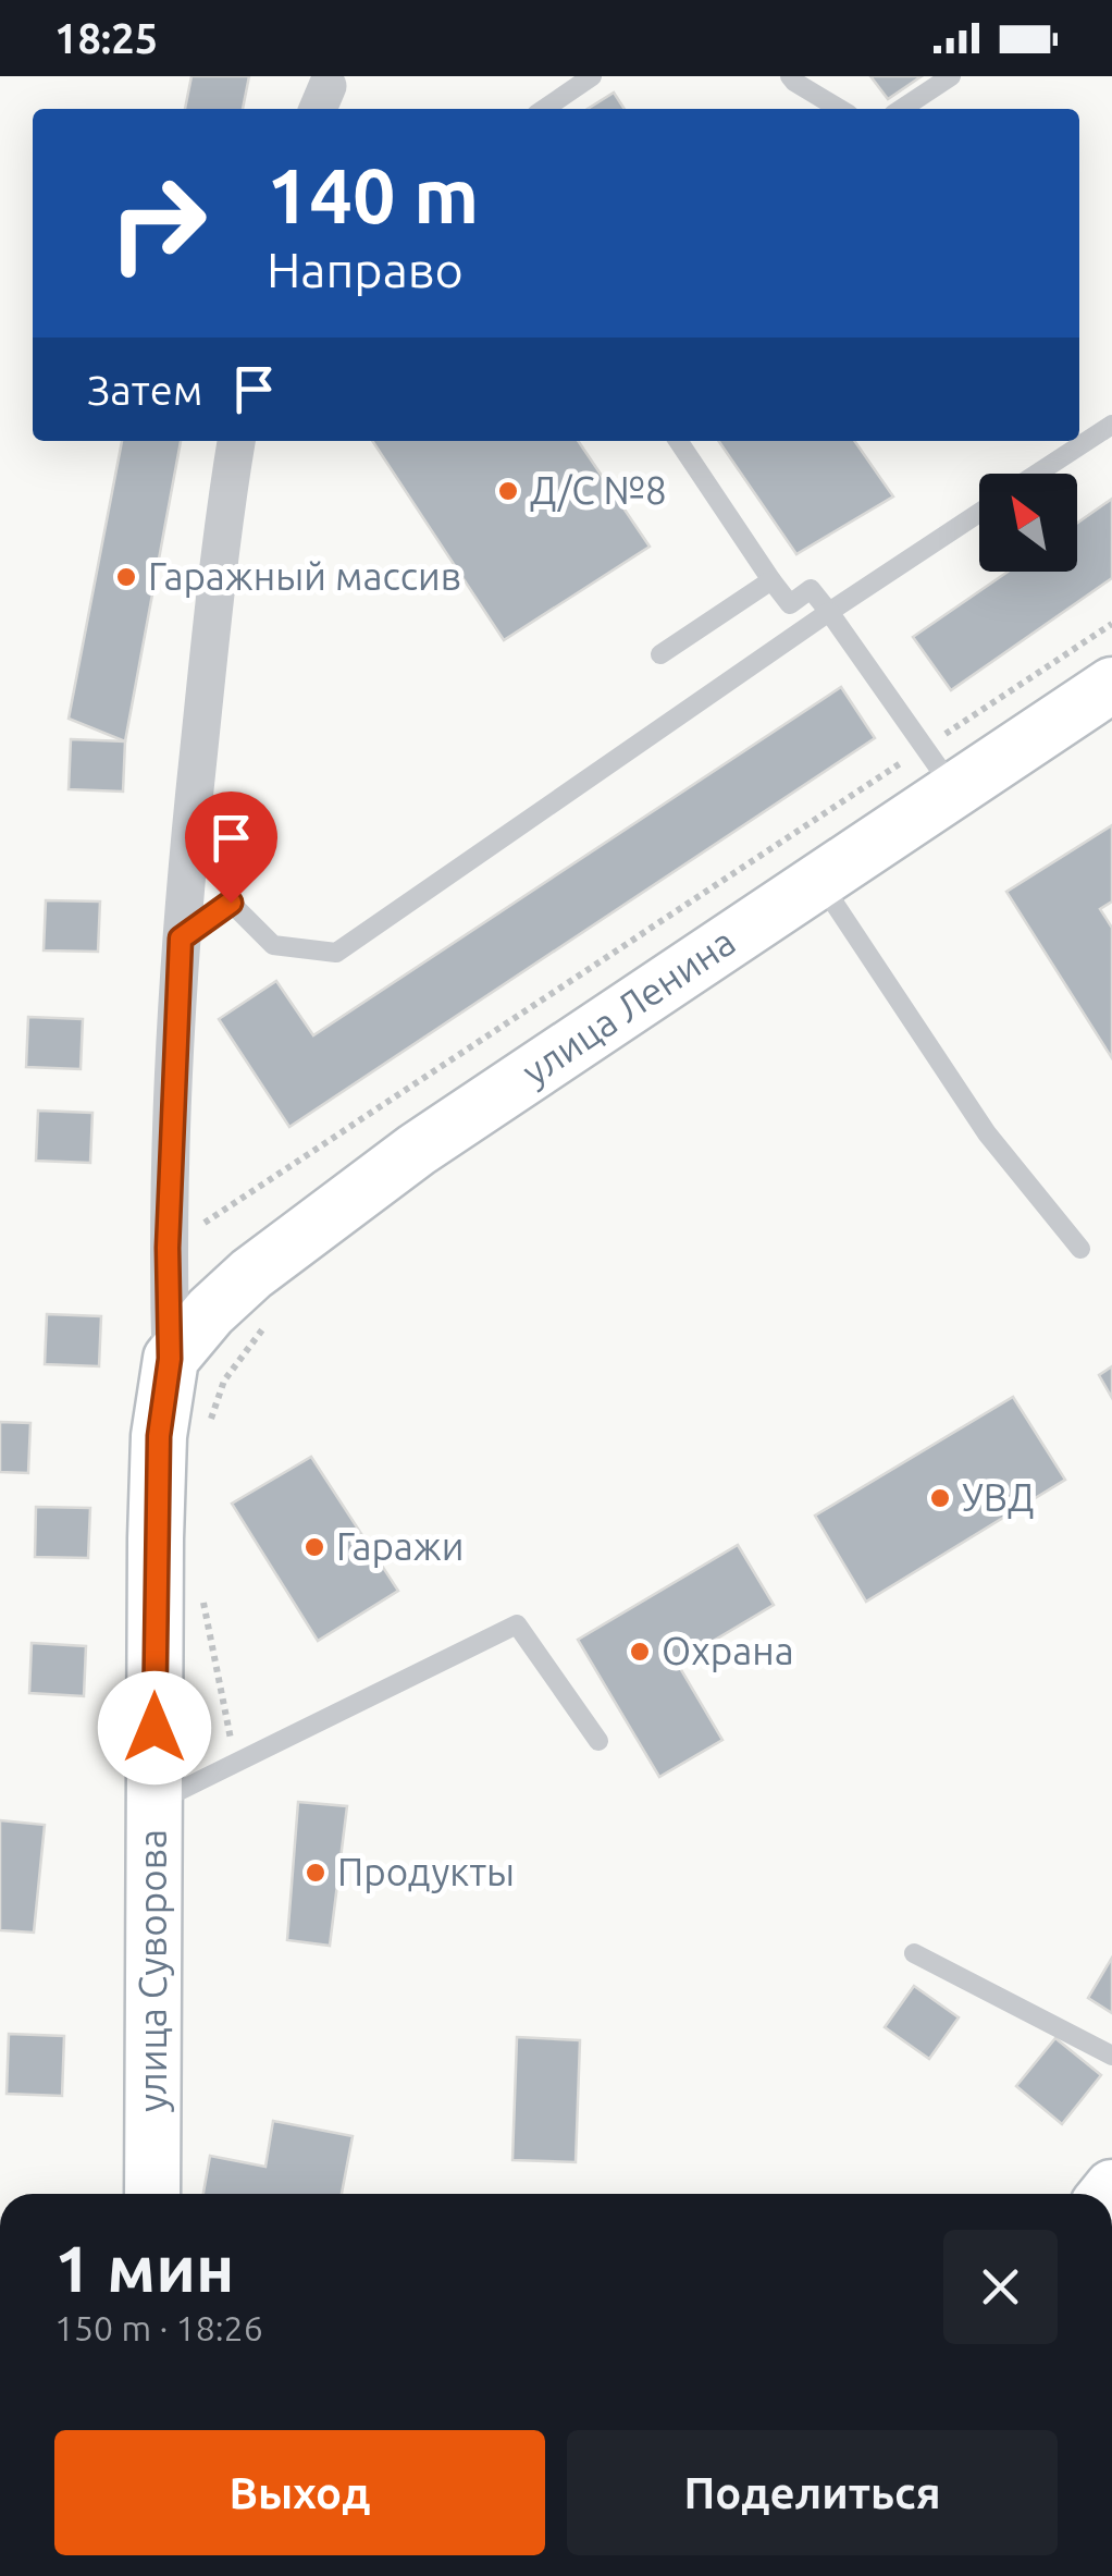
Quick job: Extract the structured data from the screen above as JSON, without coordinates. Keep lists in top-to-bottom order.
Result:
{
  "streets": {
    "street": ["улица Ленина", "улица Суворова"]
  },
  "crossings": [
    ["улица Ленина", "улица Суворова"]
  ],
  "places": [
    "Д/С №8",
    "Гаражный массив",
    "УВД",
    "Гаражи",
    "Охрана",
    "Продукты"
  ],
  "north": "top left",
  "page": {
    "status": "18:25",
    "turn": ["140 m", "Направо"],
    "then": "Затем",
    "heading": ["1 мин", "150 m · 18:26"],
    "buttons": ["Выход", "Поделиться"]
  }
}
